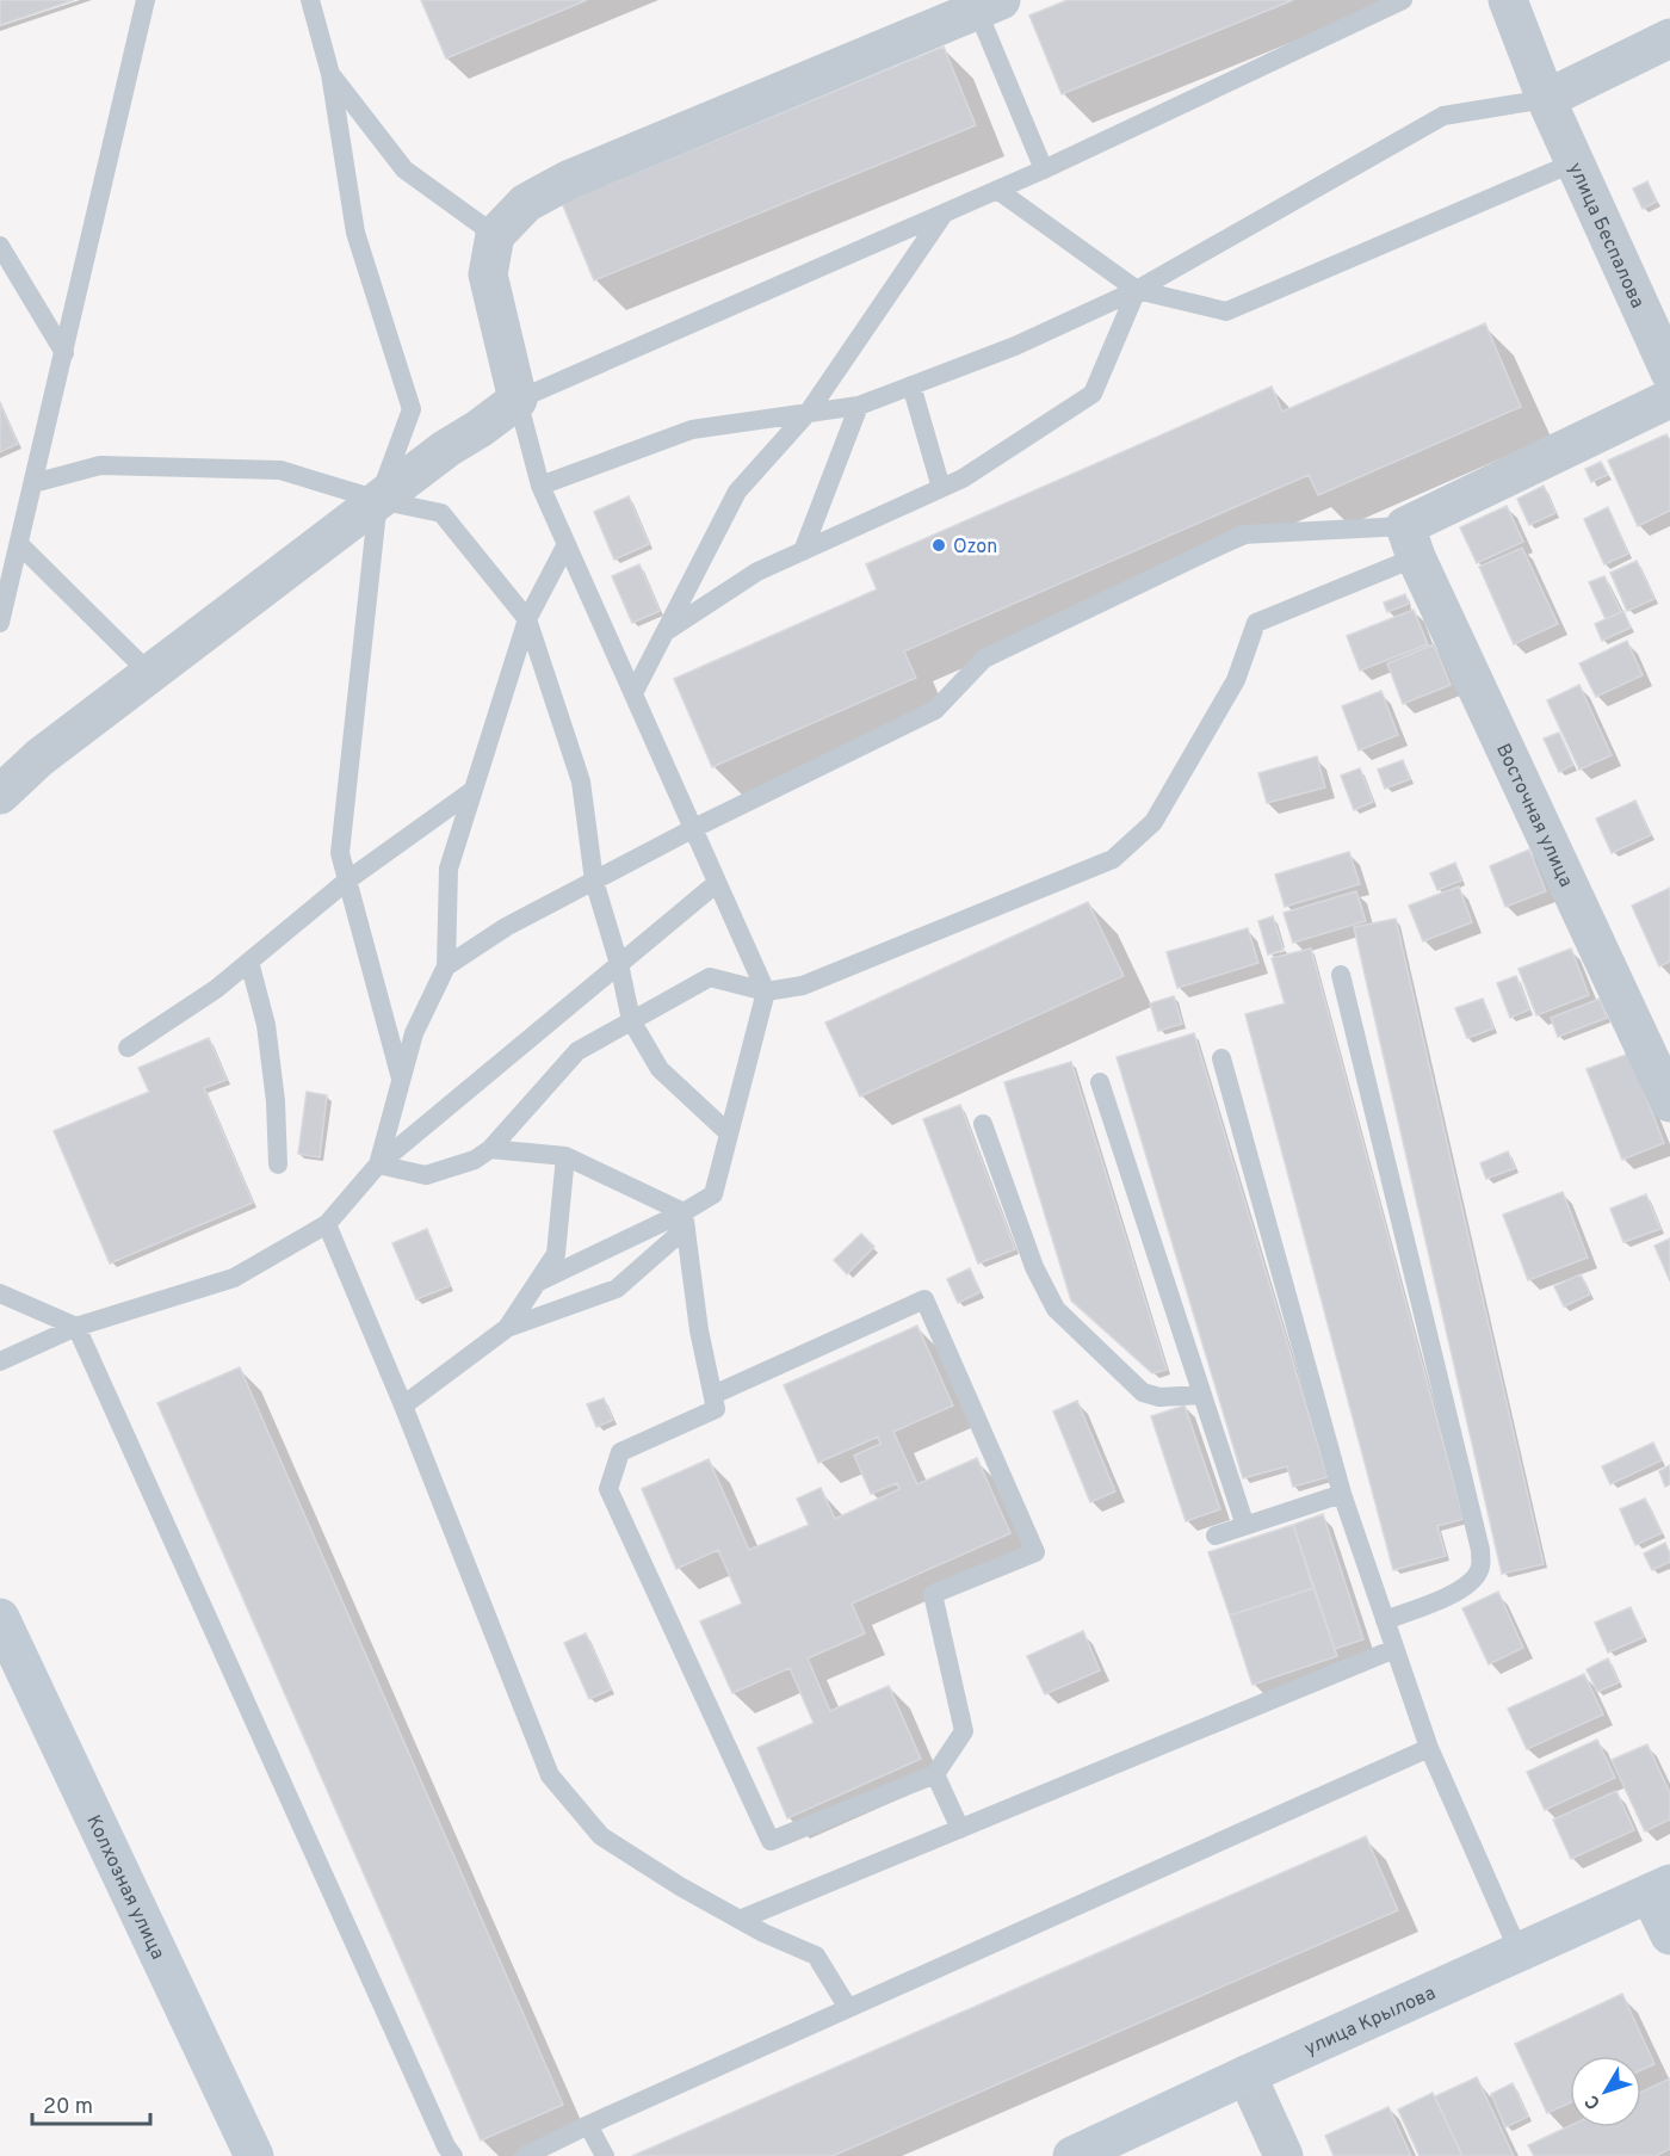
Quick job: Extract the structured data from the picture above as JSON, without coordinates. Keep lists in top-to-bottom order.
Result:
{
  "streets": {
    "street": [
      "улица Беспалова",
      "Восточная улица",
      "Колхозная улица",
      "улица Крылова"
    ]
  },
  "places": ["Ozon"],
  "scale_bar": "20 m",
  "north": "bottom left"
}
